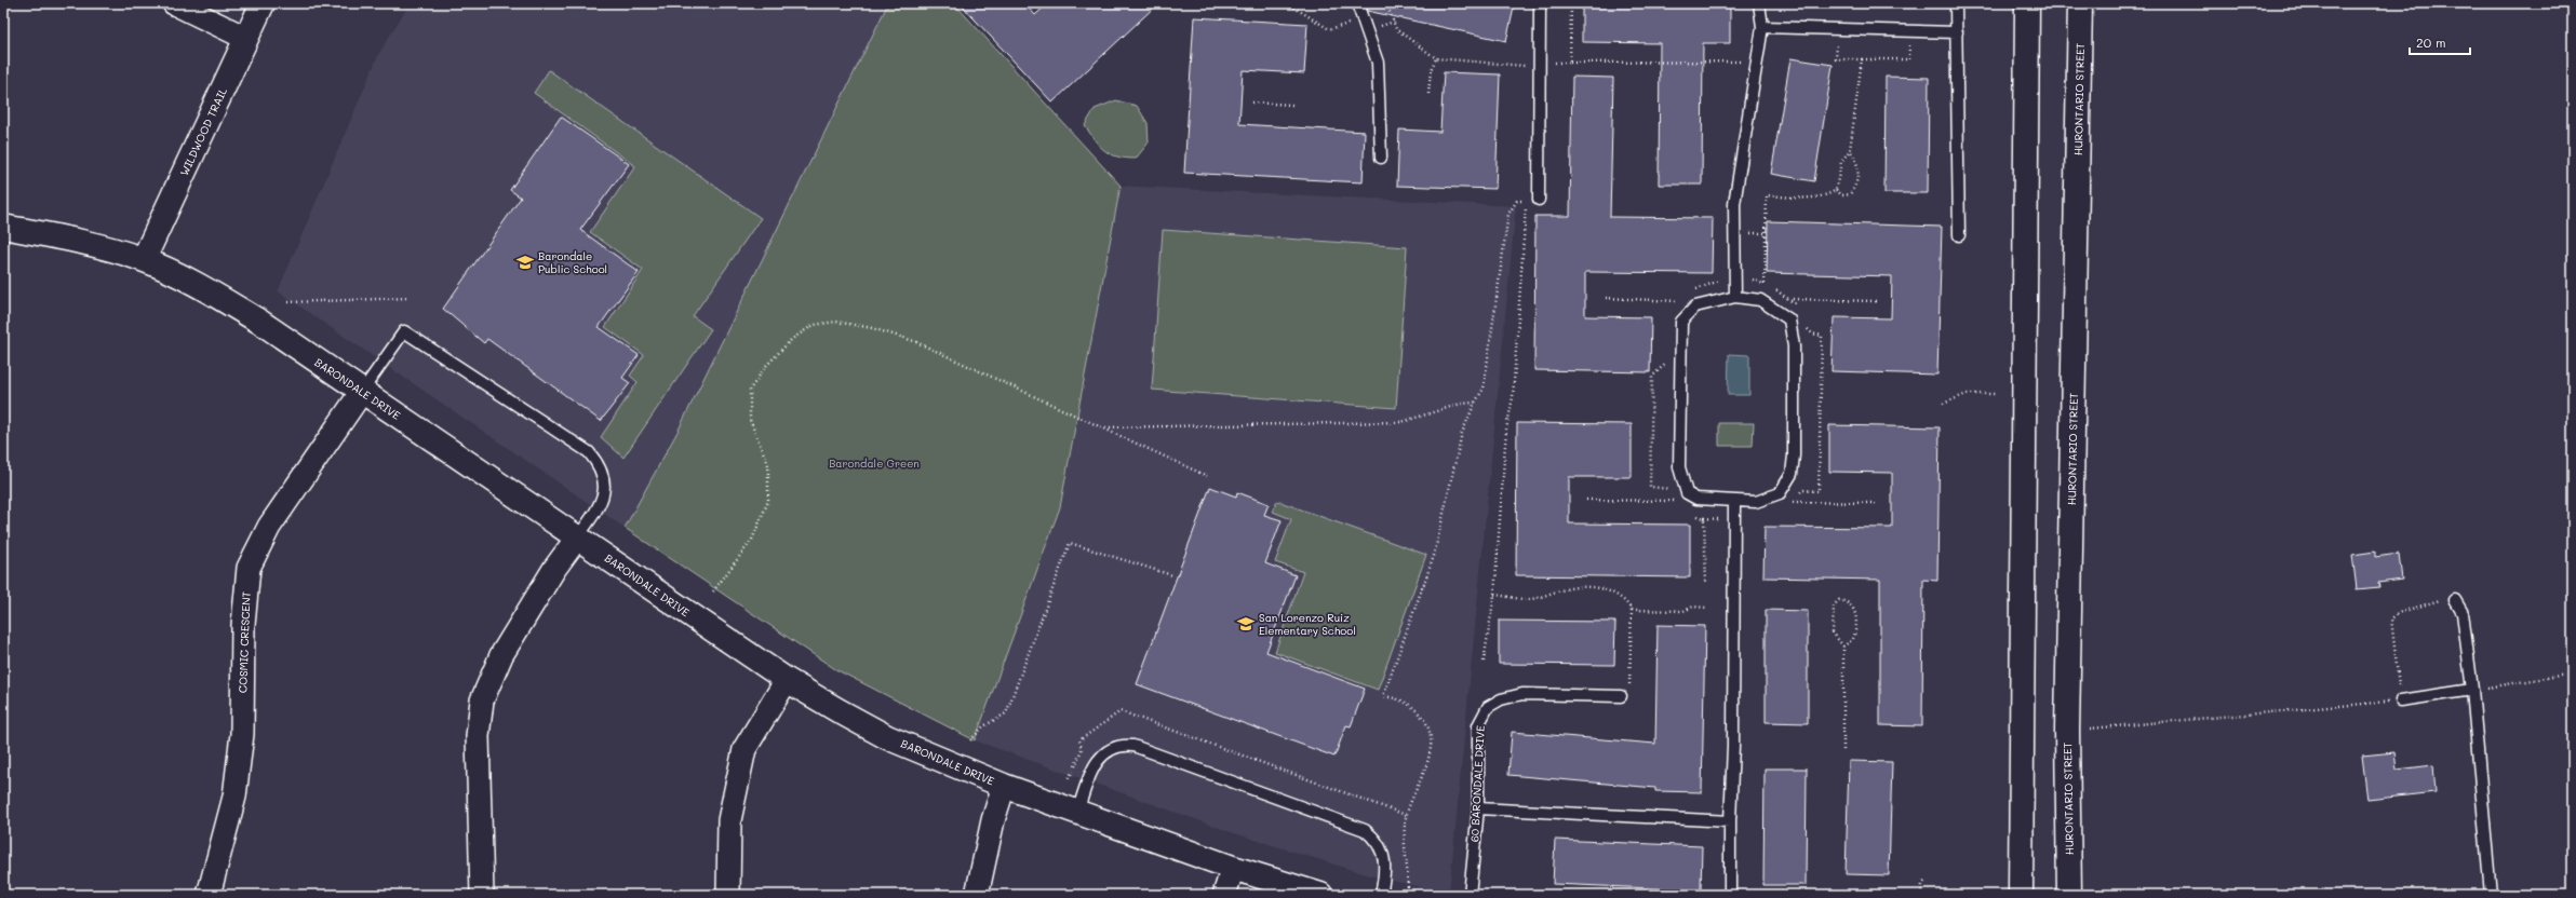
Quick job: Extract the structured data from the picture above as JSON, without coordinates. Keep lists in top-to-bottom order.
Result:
{
  "streets": {
    "street": [
      "HURONTARIO STREET",
      "WILDWOOD TRAIL",
      "BARONDALE DRIVE",
      "COSMIC CRESCENT"
    ],
    "lane": ["60 BARONDALE DRIVE"]
  },
  "crossings": [
    ["WILDWOOD TRAIL", "BARONDALE DRIVE"],
    ["BARONDALE DRIVE", "COSMIC CRESCENT"]
  ],
  "parks": ["Barondale Green"],
  "places": {
    "school or university": ["Barondale Public School", "San Lorenzo Ruiz Elementary School"]
  },
  "scale_bar": "20 m"
}
